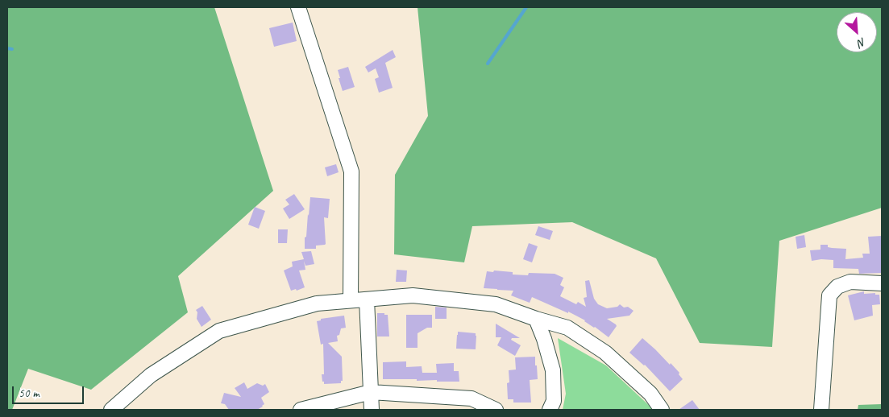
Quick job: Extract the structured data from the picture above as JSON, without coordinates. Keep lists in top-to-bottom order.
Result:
{
  "scale_bar": "50 m",
  "north": "bottom right"
}
